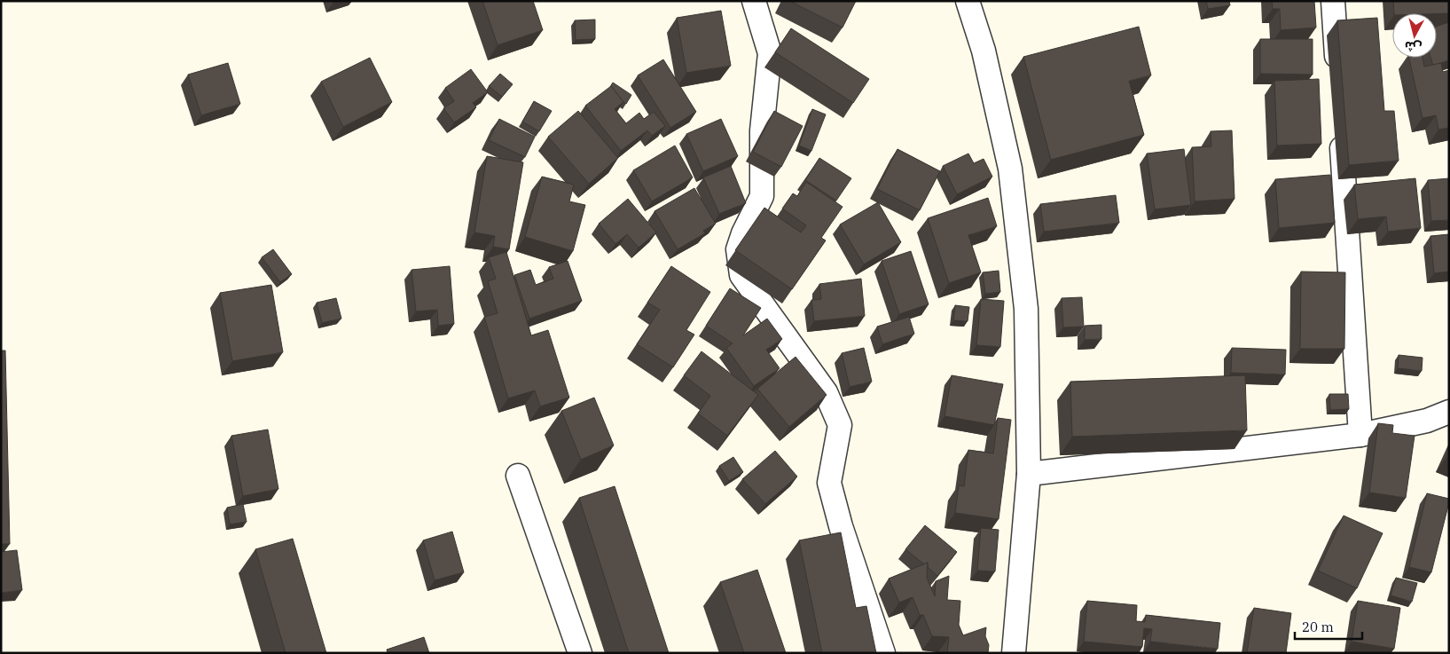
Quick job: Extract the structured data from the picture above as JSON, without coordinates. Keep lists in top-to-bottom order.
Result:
{
  "scale_bar": "20 m",
  "north": "bottom"
}
